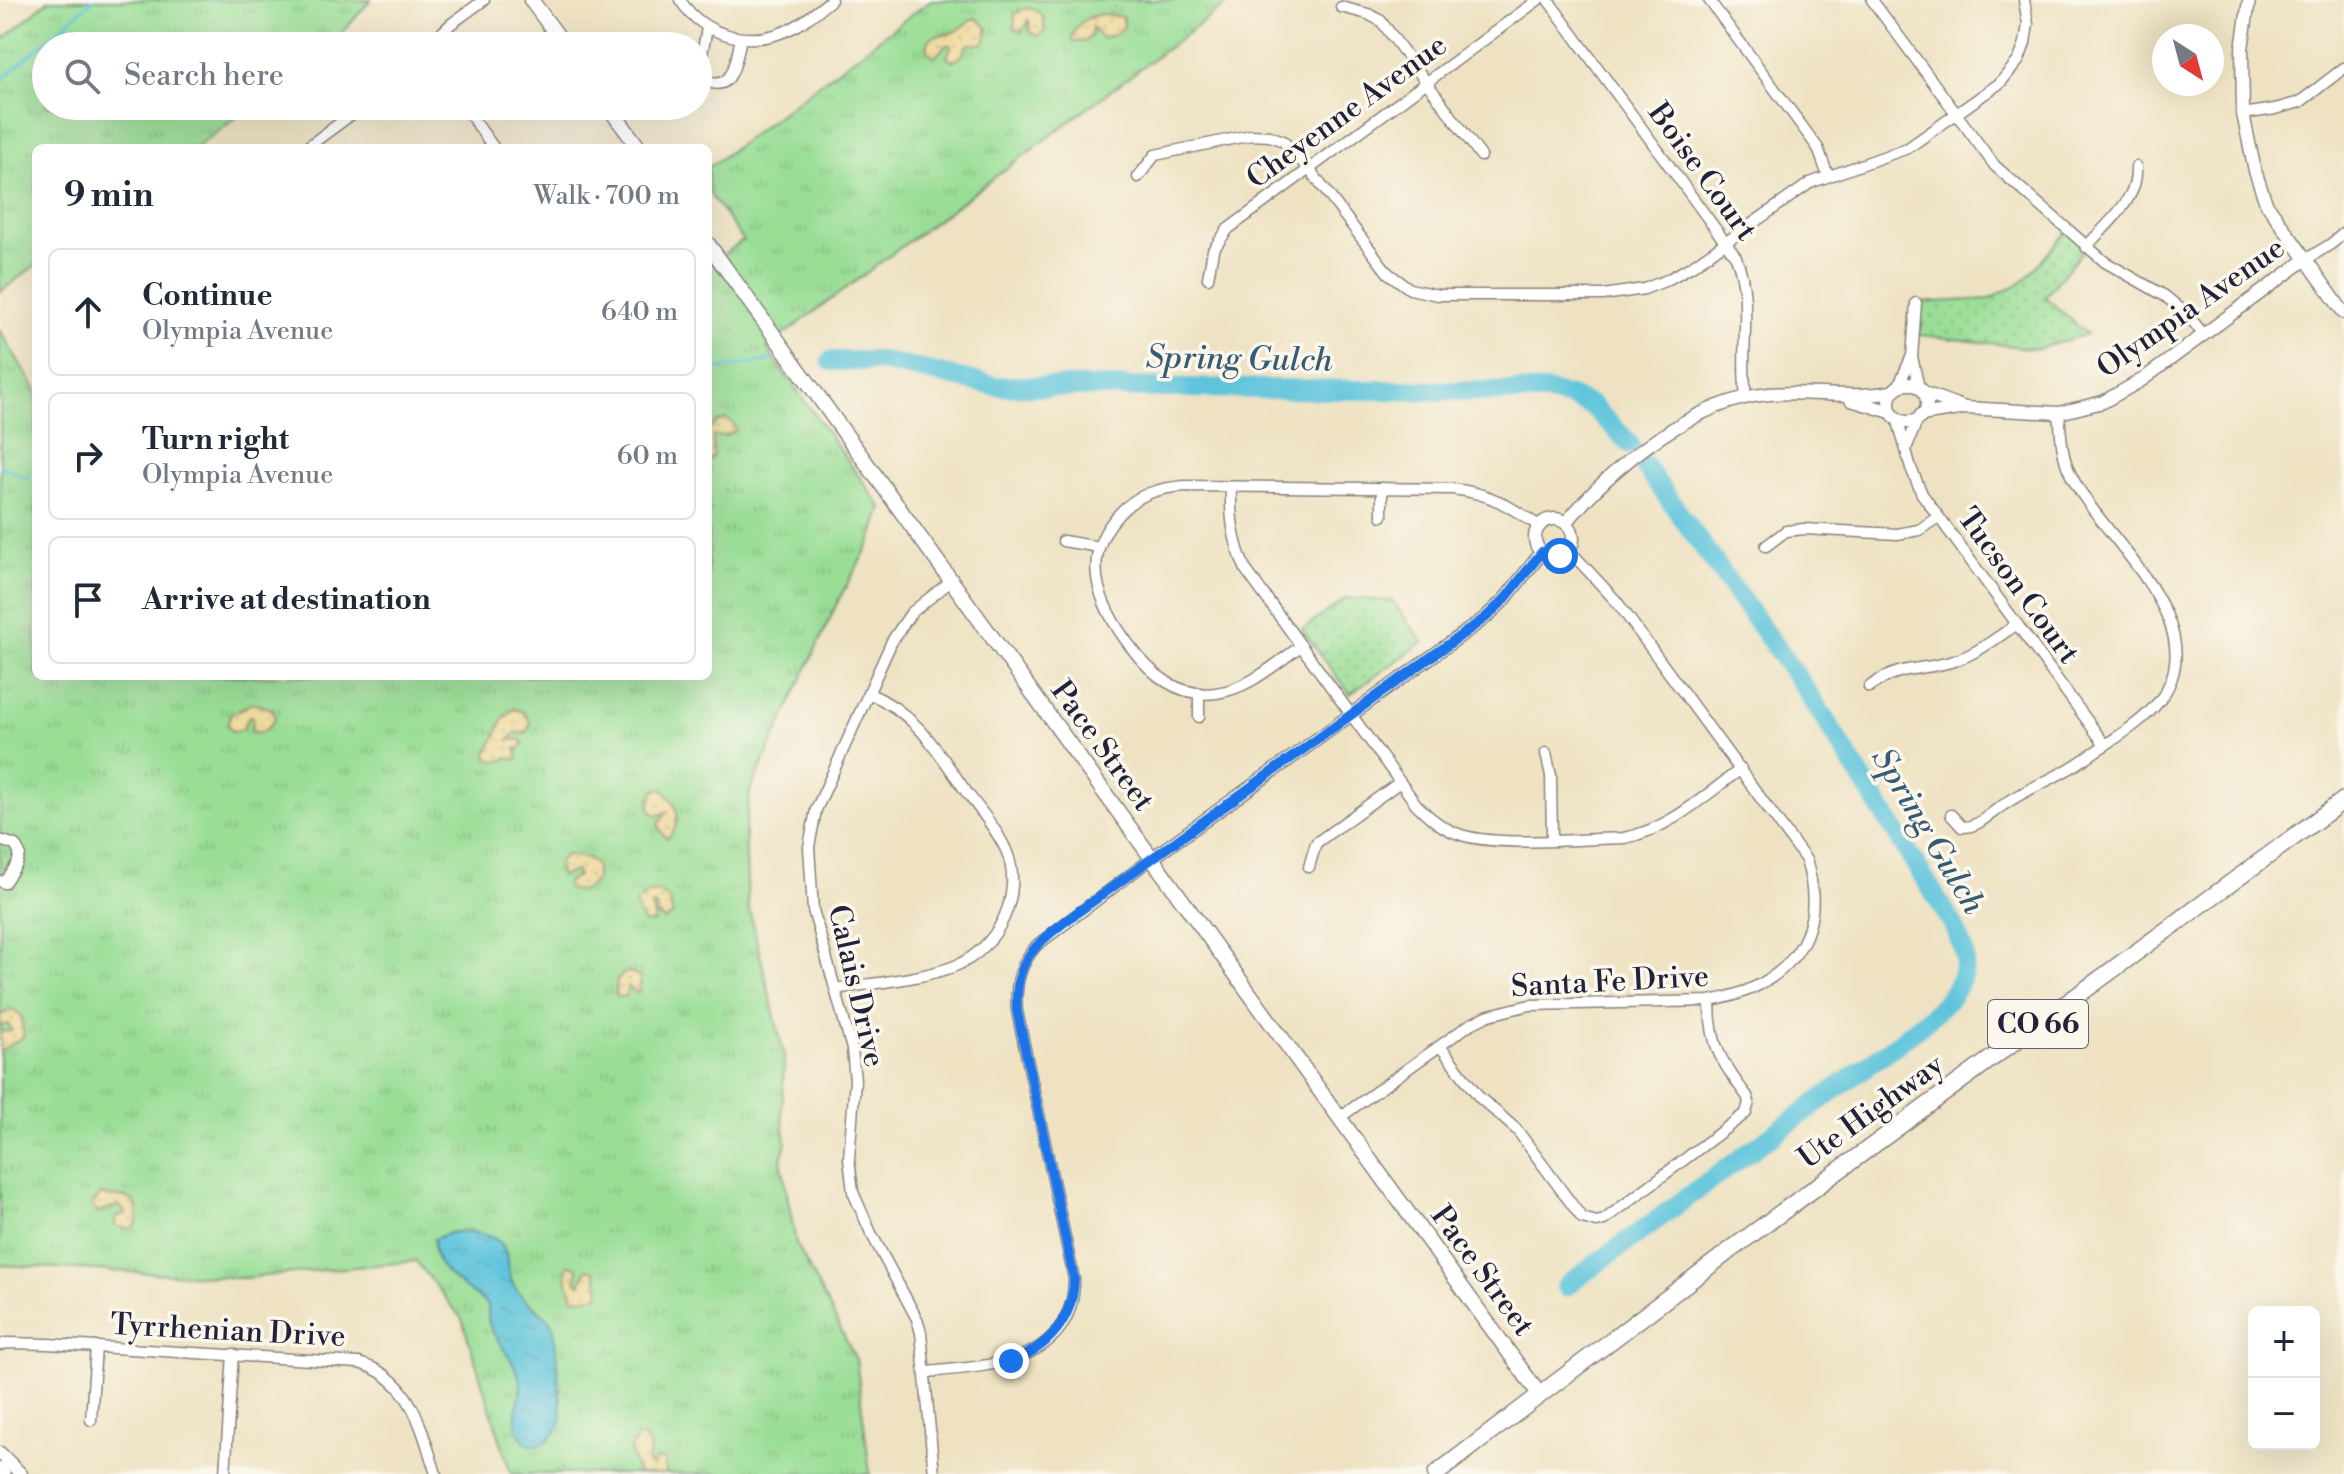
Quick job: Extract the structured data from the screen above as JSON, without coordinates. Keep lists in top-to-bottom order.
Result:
{
  "streets": {
    "main road": ["Pace Street", "CO 66", "Ute Highway"],
    "street": [
      "Cheyenne Avenue",
      "Boise Court",
      "Olympia Avenue",
      "Tucson Court",
      "Santa Fe Drive",
      "Calais Drive",
      "Tyrrhenian Drive"
    ]
  },
  "crossings": [
    ["Olympia Avenue", "Tucson Court"],
    ["Pace Street", "Santa Fe Drive"],
    ["Pace Street", "Calais Drive"],
    ["Pace Street", "Ute Highway"]
  ],
  "water": ["Spring Gulch"],
  "north": "bottom right",
  "page": {
    "search": "Search here",
    "heading": ["9 min", "Walk · 700 m"],
    "list": [
      ["Continue", "Olympia Avenue", "640 m"],
      ["Turn right", "Olympia Avenue", "60 m"],
      "Arrive at destination"
    ],
    "map_buttons": ["+", "−"]
  }
}
